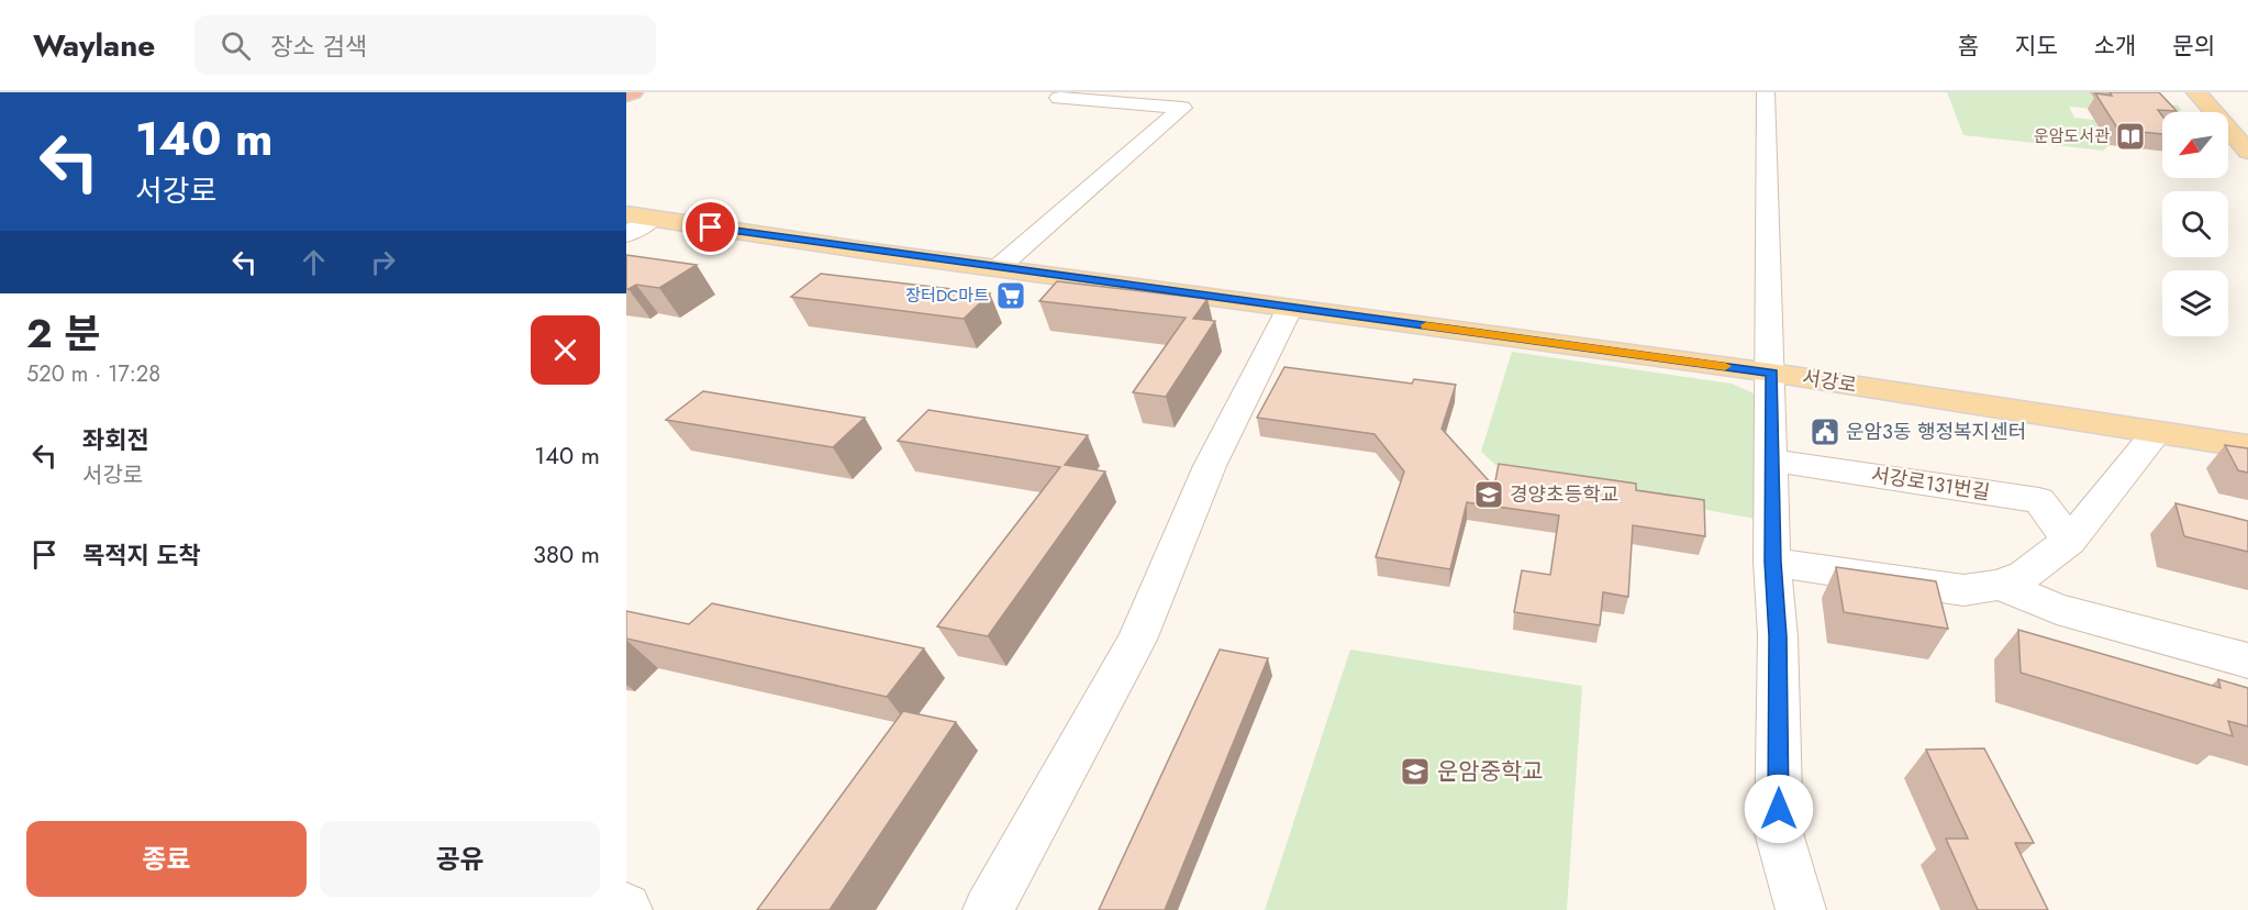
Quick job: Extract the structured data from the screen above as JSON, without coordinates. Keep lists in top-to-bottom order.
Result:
{
  "streets": {
    "main road": ["서강로"],
    "street": ["서강로131번길"]
  },
  "places": {
    "library": ["운암도서관"],
    "supermarket": ["장터DC마트"],
    "public building": ["운암3동 행정복지센터"],
    "school or university": ["경양초등학교", "운암중학교"]
  },
  "north": "bottom left",
  "page": {
    "header": "Waylane",
    "search": "장소 검색",
    "nav": [
      "홈",
      "지도",
      "소개",
      "문의"
    ],
    "turn": ["140 m", "서강로"],
    "heading": ["2 분", "520 m · 17:28"],
    "list": [
      {
        "name": "좌회전",
        "note": "서강로",
        "value": "140 m"
      },
      {
        "name": "목적지 도착",
        "value": "380 m"
      }
    ],
    "buttons": ["종료", "공유"]
  }
}
